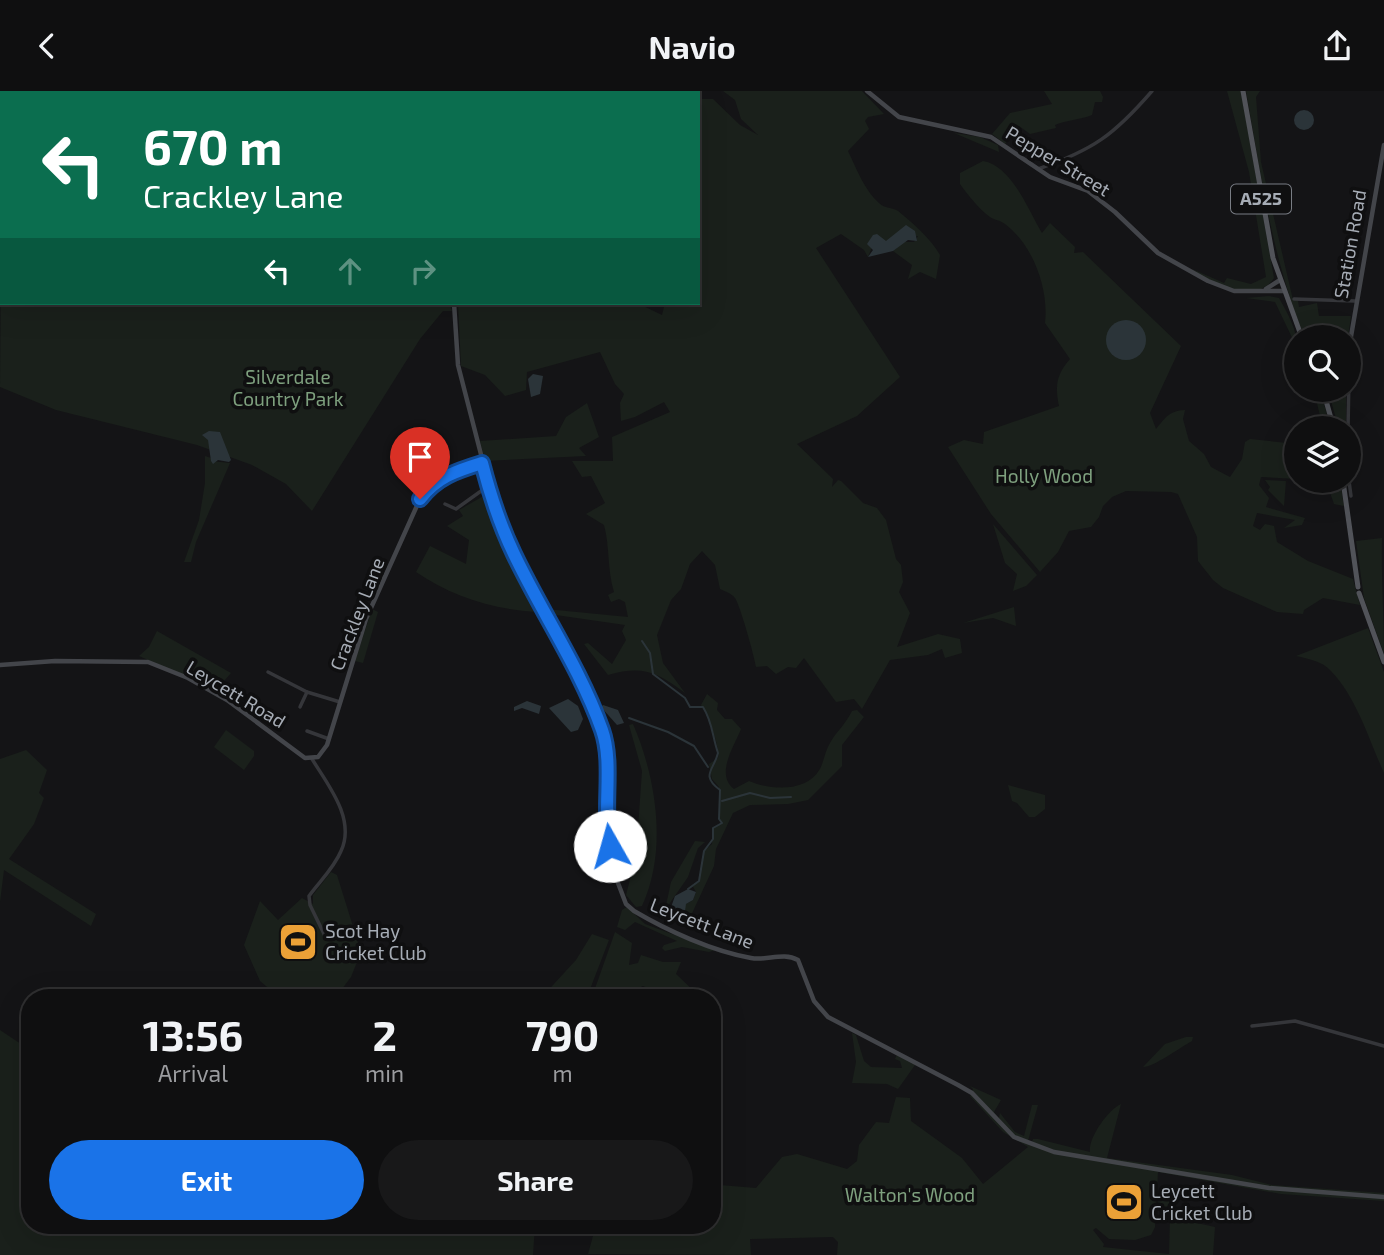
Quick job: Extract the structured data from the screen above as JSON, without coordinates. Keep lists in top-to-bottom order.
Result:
{
  "streets": {
    "main road": ["A525"],
    "street": [
      "Pepper Street",
      "Station Road",
      "Crackley Lane",
      "Leycett Road",
      "Leycett Lane"
    ]
  },
  "crossings": [
    ["Pepper Street", "A525"],
    ["Crackley Lane", "Leycett Road"],
    ["Crackley Lane", "Leycett Lane"]
  ],
  "parks": ["Silverdale Country Park", "Holly Wood", "Walton's Wood"],
  "places": {
    "sports": ["Scot Hay Cricket Club", "Leycett Cricket Club"]
  },
  "page": {
    "header": "Navio",
    "turn": ["670 m", "Crackley Lane"],
    "eta": [
      "13:56",
      "Arrival",
      "2",
      "min",
      "790",
      "m"
    ],
    "buttons": ["Exit", "Share"]
  }
}
